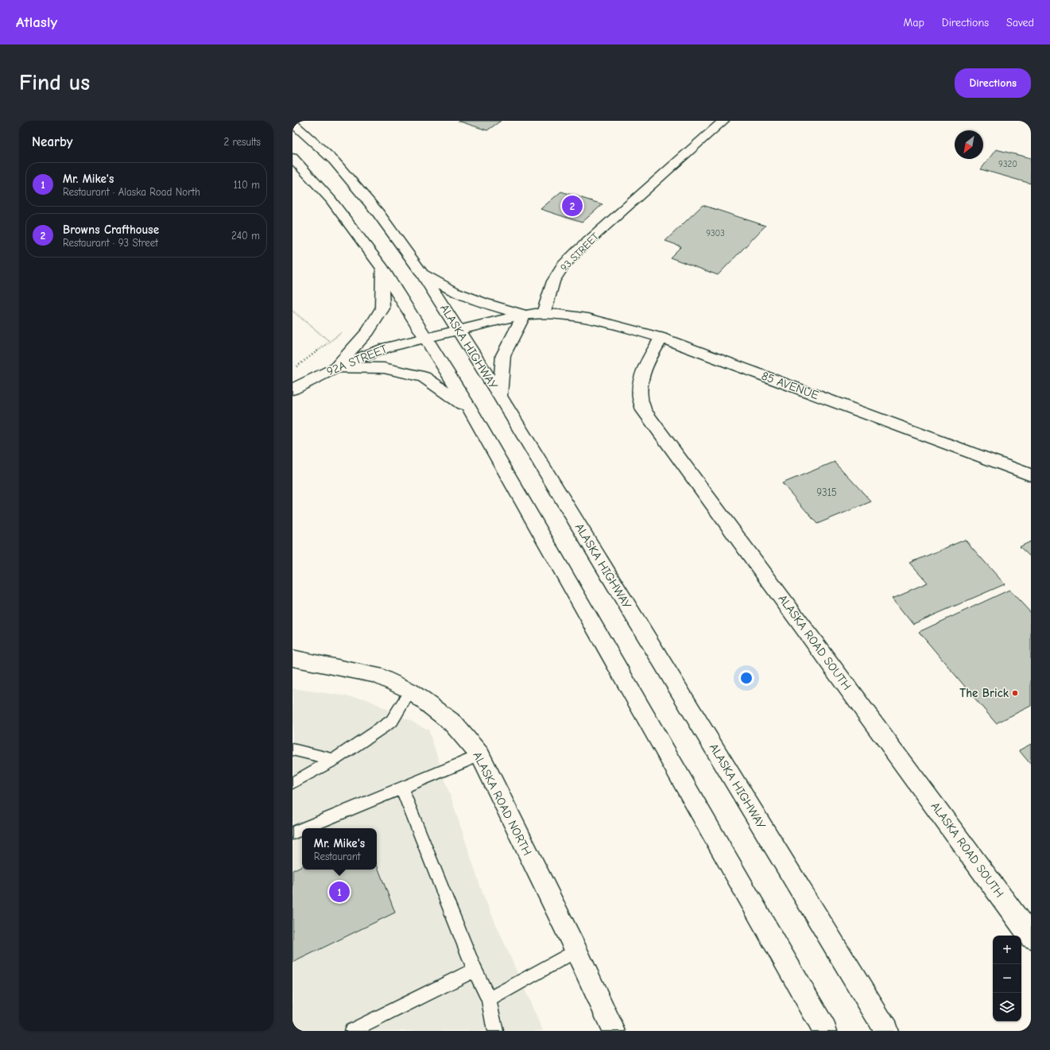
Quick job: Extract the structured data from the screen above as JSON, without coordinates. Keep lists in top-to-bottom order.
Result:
{
  "streets": {
    "main road": [
      "93 STREET",
      "ALASKA HIGHWAY",
      "92A STREET",
      "85 AVENUE",
      "ALASKA ROAD SOUTH",
      "ALASKA ROAD NORTH"
    ]
  },
  "crossings": [
    ["93 STREET", "85 AVENUE"],
    ["85 AVENUE", "ALASKA ROAD SOUTH"]
  ],
  "places": ["The Brick"],
  "house_numbers": ["9320", "9303", "9315"],
  "north": "bottom left",
  "page": {
    "header": "Atlasly",
    "nav": ["Map", "Directions", "Saved"],
    "buttons": "Directions",
    "title": "Find us",
    "heading": ["Nearby", "2 results"],
    "list": [
      {
        "mark": "1",
        "name": "Mr. Mike's",
        "note": "Restaurant · Alaska Road North",
        "value": "110 m"
      },
      {
        "mark": "2",
        "name": "Browns Crafthouse",
        "note": "Restaurant · 93 Street",
        "value": "240 m"
      }
    ],
    "pins": ["2", "1"],
    "popup": ["Mr. Mike's", "Restaurant"],
    "map_buttons": ["+", "−"]
  }
}
